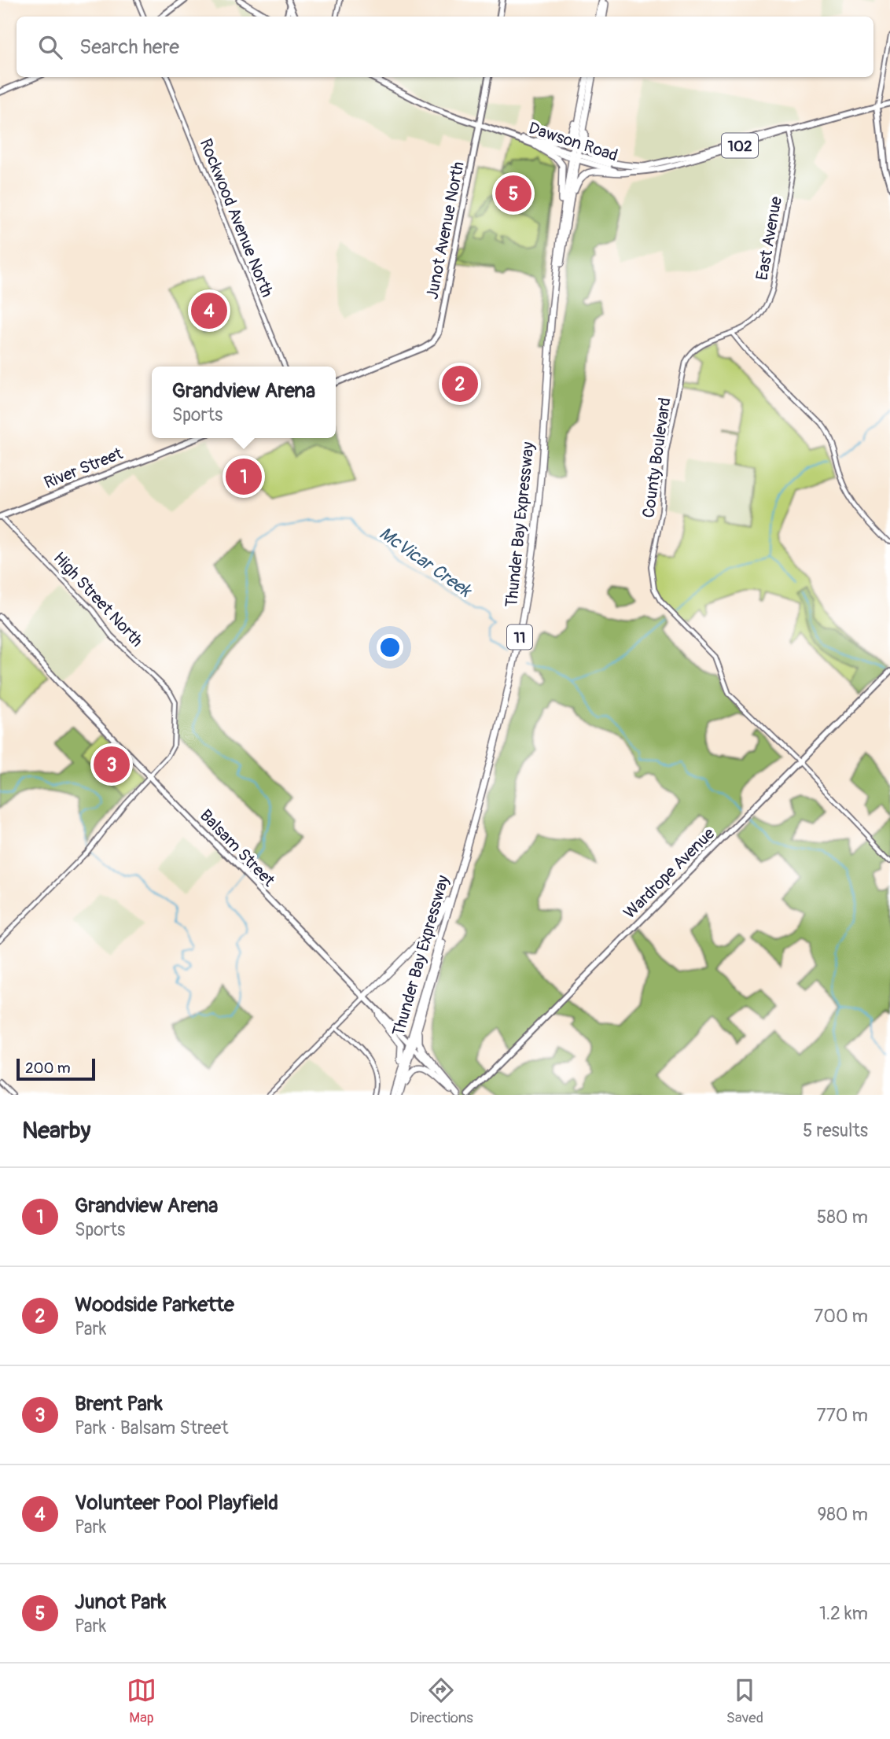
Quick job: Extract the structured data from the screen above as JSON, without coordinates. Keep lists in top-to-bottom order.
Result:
{
  "streets": {
    "highway": ["Thunder Bay Expressway", "11"],
    "main road": [
      "Dawson Road",
      "102",
      "Junot Avenue North",
      "River Street",
      "Balsam Street",
      "Wardrope Avenue"
    ],
    "street": [
      "Rockwood Avenue North",
      "East Avenue",
      "County Boulevard",
      "High Street North"
    ]
  },
  "crossings": [
    ["Dawson Road", "Junot Avenue North"],
    ["Dawson Road", "East Avenue"],
    ["Dawson Road", "Thunder Bay Expressway"],
    ["East Avenue", "County Boulevard"],
    ["County Boulevard", "Wardrope Avenue"],
    ["River Street", "High Street North"],
    ["Thunder Bay Expressway", "Balsam Street"],
    ["High Street North", "Balsam Street"]
  ],
  "water": ["McVicar Creek"],
  "scale_bar": "200 m",
  "page": {
    "search": "Search here",
    "pins": [
      "5",
      "4",
      "2",
      "1",
      "3"
    ],
    "popup": ["Grandview Arena", "Sports"],
    "scale": "200 m",
    "heading": ["Nearby", "5 results"],
    "list": [
      {
        "mark": "1",
        "name": "Grandview Arena",
        "note": "Sports",
        "value": "580 m"
      },
      {
        "mark": "2",
        "name": "Woodside Parkette",
        "note": "Park",
        "value": "700 m"
      },
      {
        "mark": "3",
        "name": "Brent Park",
        "note": "Park · Balsam Street",
        "value": "770 m"
      },
      {
        "mark": "4",
        "name": "Volunteer Pool Playfield",
        "note": "Park",
        "value": "980 m"
      },
      {
        "mark": "5",
        "name": "Junot Park",
        "note": "Park",
        "value": "1.2 km"
      }
    ],
    "nav": ["Map", "Directions", "Saved"]
  }
}
